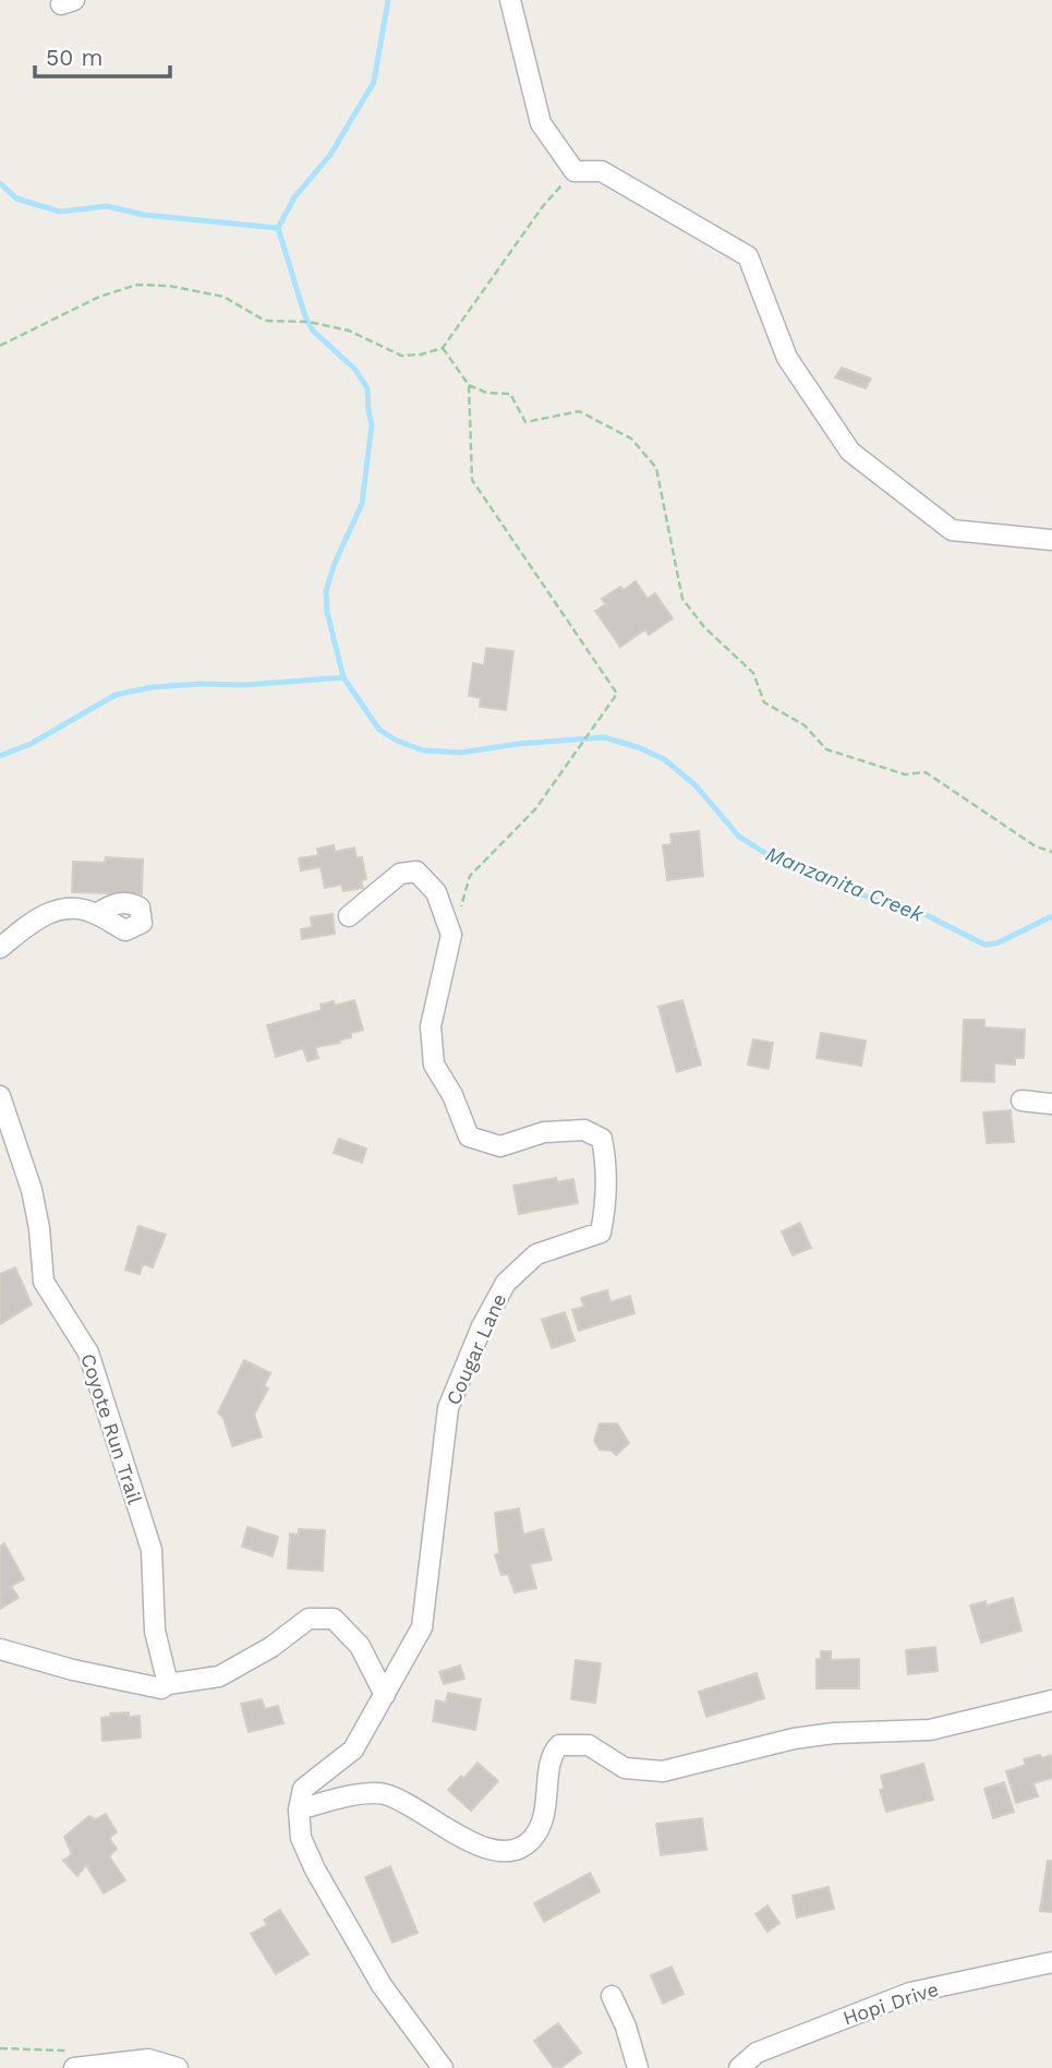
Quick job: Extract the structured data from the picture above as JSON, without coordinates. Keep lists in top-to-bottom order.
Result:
{
  "streets": {
    "street": ["Cougar Lane", "Coyote Run Trail", "Hopi Drive"]
  },
  "water": ["Manzanita Creek"],
  "scale_bar": "50 m"
}
